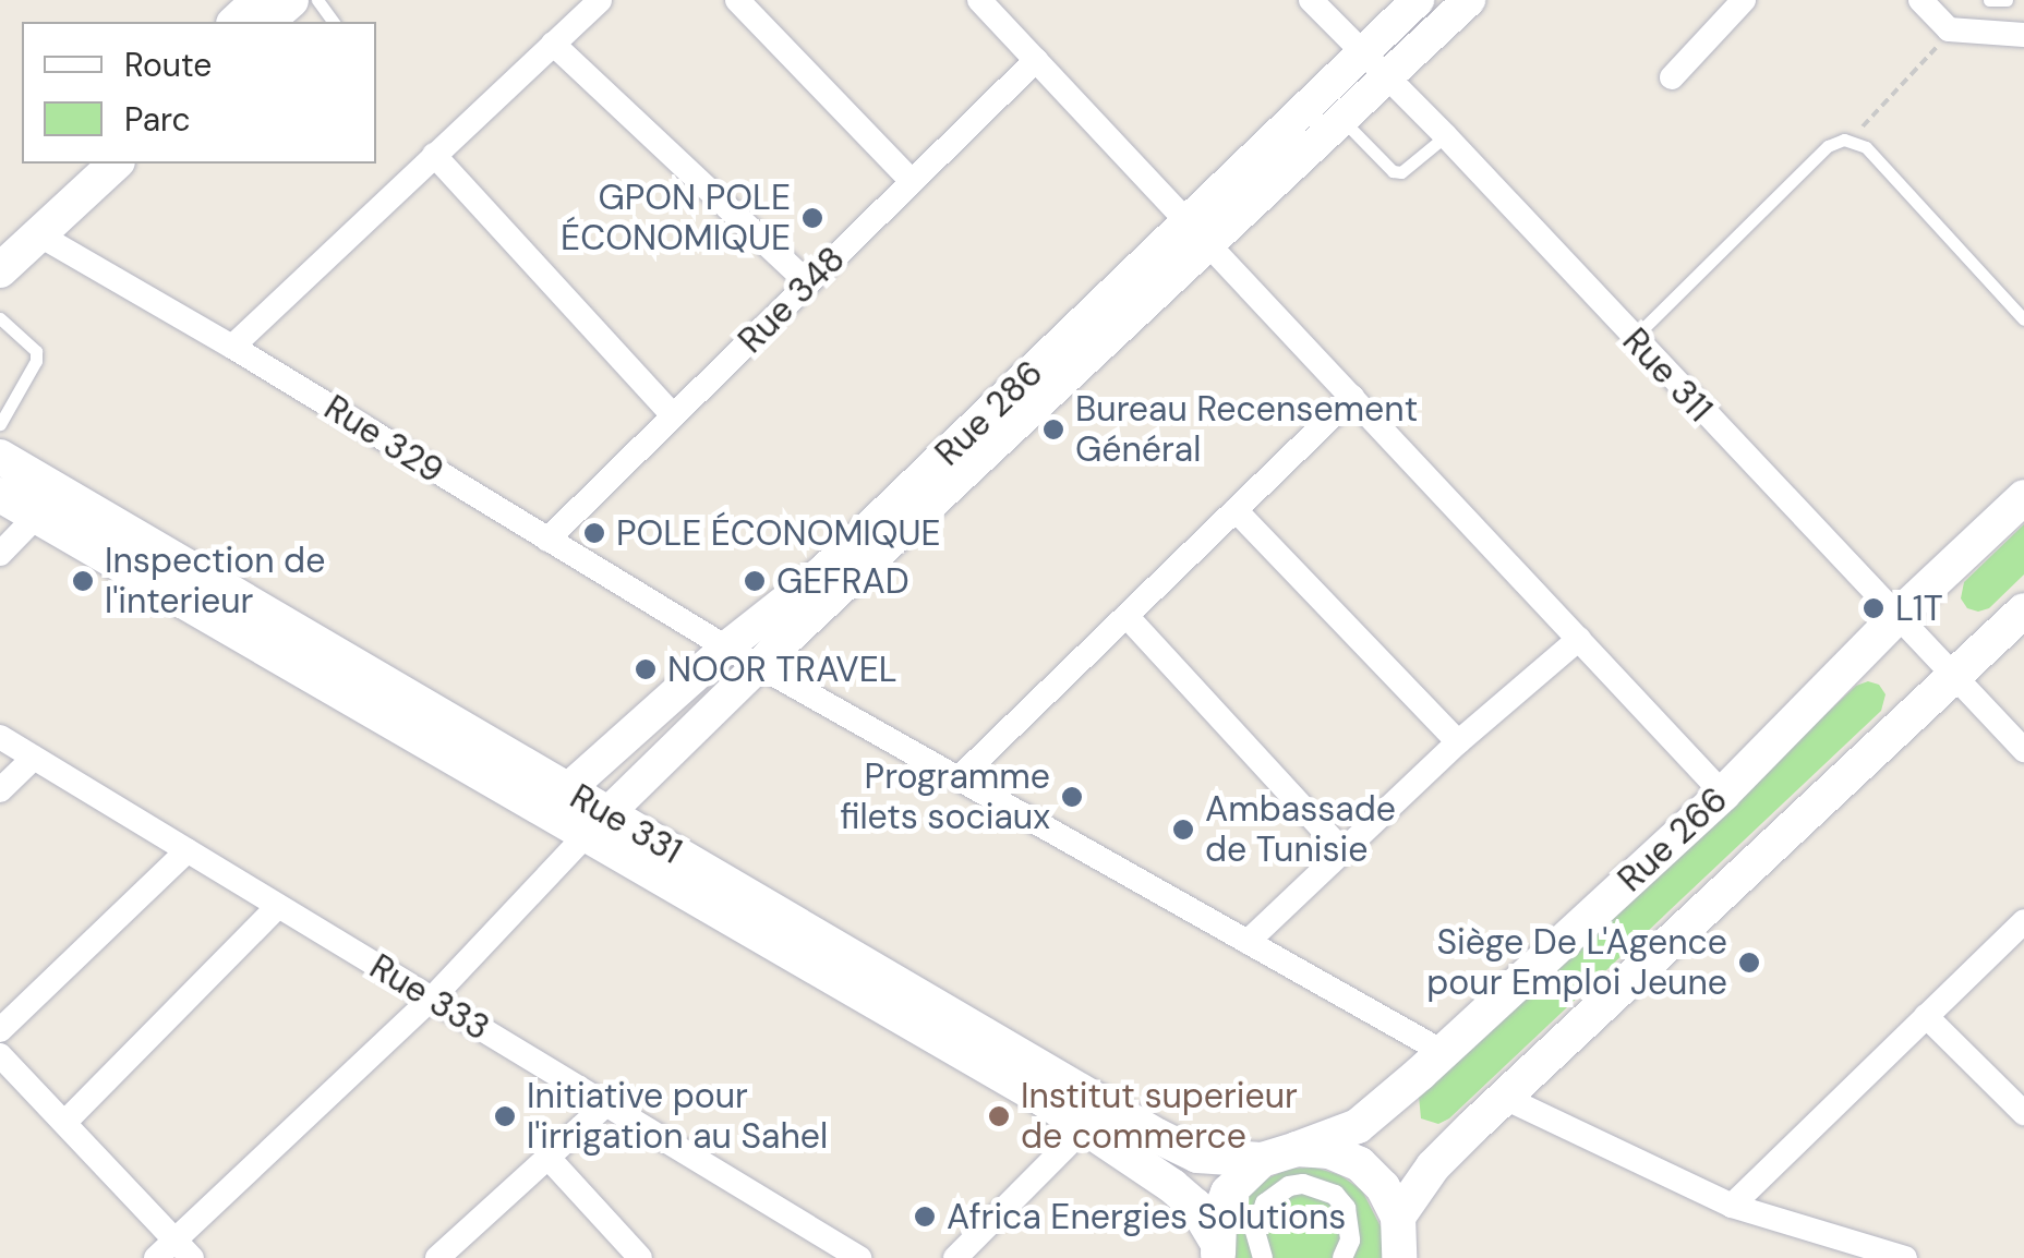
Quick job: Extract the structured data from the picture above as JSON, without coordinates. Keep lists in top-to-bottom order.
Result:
{
  "streets": {
    "main road": ["Rue 331", "Rue 266"],
    "street": [
      "Rue 348",
      "Rue 311",
      "Rue 286",
      "Rue 329",
      "Rue 333"
    ]
  },
  "crossings": [
    ["Rue 348", "Rue 329"],
    ["Rue 311", "Rue 286"],
    ["Rue 311", "Rue 266"],
    ["Rue 286", "Rue 329"],
    ["Rue 286", "Rue 331"],
    ["Rue 329", "Rue 266"],
    ["Rue 331", "Rue 266"]
  ],
  "places": [
    "GPON POLE ÉCONOMIQUE",
    "Bureau Recensement Général",
    "POLE ÉCONOMIQUE",
    "Inspection de l'interieur",
    "GEFRAD",
    "L1T",
    "NOOR TRAVEL",
    "Programme filets sociaux",
    "Ambassade de Tunisie",
    "Siège De L'Agence pour Emploi Jeune",
    "Initiative pour l'irrigation au Sahel",
    "Institut superieur de commerce",
    "Africa Energies Solutions"
  ],
  "legend": ["Route", "Parc"]
}
